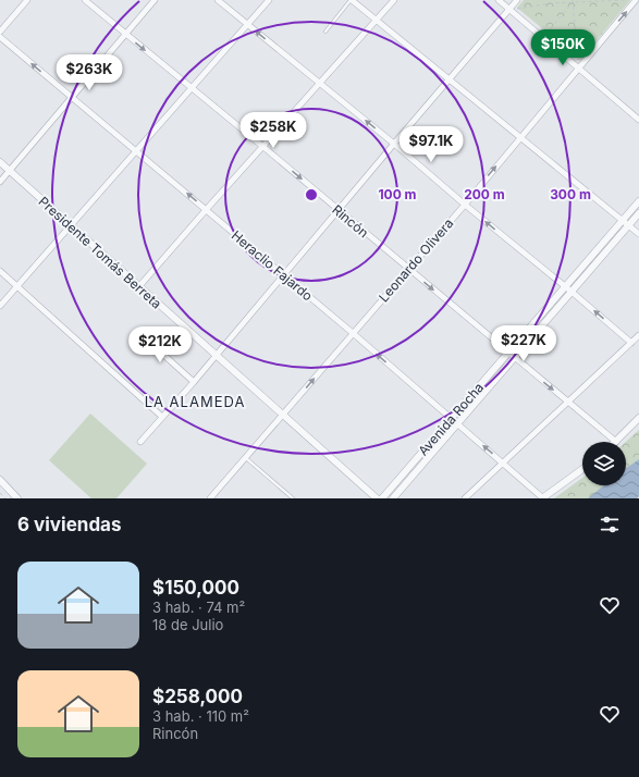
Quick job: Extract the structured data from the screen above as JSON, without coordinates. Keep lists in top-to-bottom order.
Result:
{
  "streets": {
    "street": [
      "Rincón",
      "Presidente Tomás Berreta",
      "Leonardo Olivera",
      "Heraclio Fajardo",
      "Avenida Rocha"
    ]
  },
  "crossings": [
    ["Rincón", "Leonardo Olivera"],
    ["Rincón", "Avenida Rocha"],
    ["Presidente Tomás Berreta", "Leonardo Olivera"],
    ["Leonardo Olivera", "Heraclio Fajardo"],
    ["Heraclio Fajardo", "Avenida Rocha"]
  ],
  "one_way": ["Rincón", "Leonardo Olivera", "Heraclio Fajardo"],
  "districts": ["LA ALAMEDA"],
  "page": {
    "price": [
      "$150K",
      "$263K",
      "$258K",
      "$97.1K",
      "$227K",
      "$212K"
    ],
    "heading": "6 viviendas",
    "list": [
      {
        "name": "$150,000",
        "note": "3 hab. · 74 m² · 18 de Julio"
      },
      {
        "name": "$258,000",
        "note": "3 hab. · 110 m² · Rincón"
      }
    ]
  },
  "rings": ["100 m", "200 m", "300 m"]
}
